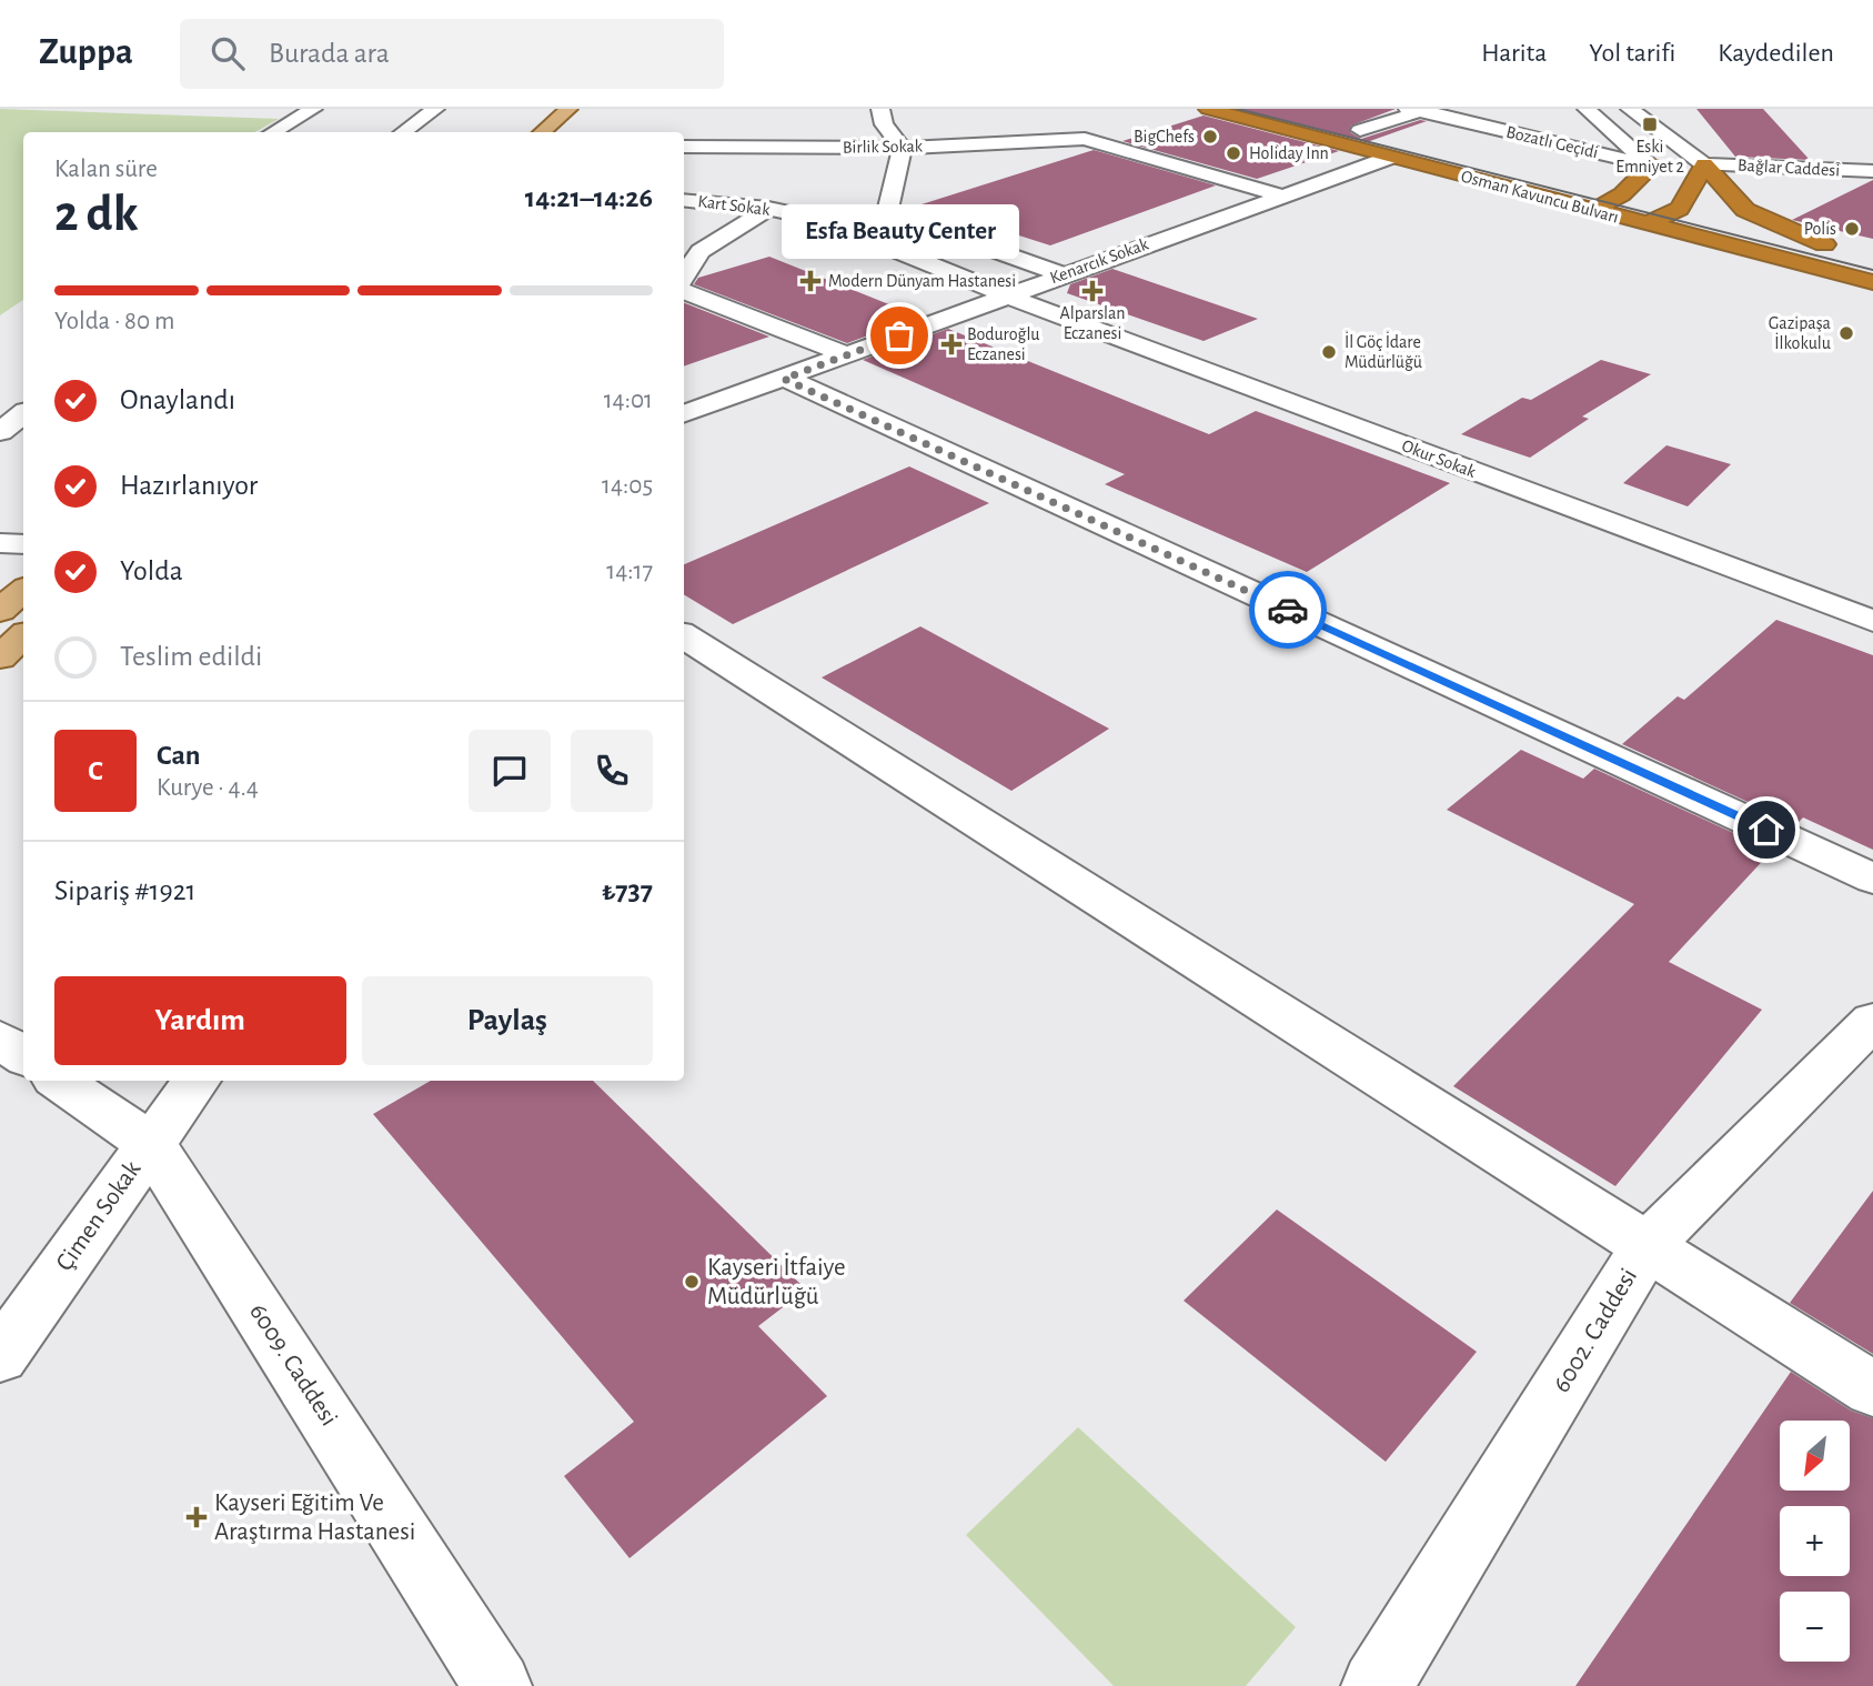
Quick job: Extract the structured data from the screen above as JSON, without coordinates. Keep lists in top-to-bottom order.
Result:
{
  "streets": {
    "highway": ["Osman Kavuncu Bulvarı"],
    "street": [
      "Bozatlı Geçidi",
      "Birlik Sokak",
      "Bağlar Caddesi",
      "Kart Sokak",
      "Kenarcık Sokak",
      "Okur Sokak",
      "Çimen Sokak",
      "6002. Caddesi",
      "6009. Caddesi"
    ]
  },
  "crossings": [
    ["Birlik Sokak", "Kenarcık Sokak"],
    ["Osman Kavuncu Bulvarı", "Kenarcık Sokak"],
    ["Kart Sokak", "Kenarcık Sokak"],
    ["Kart Sokak", "Okur Sokak"],
    ["Kenarcık Sokak", "Okur Sokak"],
    ["Çimen Sokak", "6009. Caddesi"]
  ],
  "places": {
    "transit": ["Eski Emniyet 2"],
    "other": [
      "BigChefs",
      "Holiday Inn",
      "Polis",
      "Gazipaşa İlkokulu",
      "Esfa Beauty Center",
      "İl Göç İdare Müdürlüğü",
      "Kayseri İtfaiye Müdürlüğü"
    ],
    "health": [
      "Modern Dünyam Hastanesi",
      "Alparslan Eczanesi",
      "Boduroğlu Eczanesi",
      "Kayseri Eğitim Ve Araştırma Hastanesi"
    ]
  },
  "north": "bottom left",
  "page": {
    "header": "Zuppa",
    "search": "Burada ara",
    "nav": ["Harita", "Yol tarifi", "Kaydedilen"],
    "heading": ["2 dk", "Kalan süre", "14:21–14:26"],
    "panel": [
      "Can",
      "Kurye · 4.4",
      "Sipariş #1921",
      "₺737"
    ],
    "bubble": "Esfa Beauty Center",
    "bar": "Yolda · 80 m",
    "list": [
      ["Onaylandı", "14:01"],
      ["Hazırlanıyor", "14:05"],
      ["Yolda", "14:17"],
      "Teslim edildi"
    ],
    "round": "C",
    "buttons": ["Yardım", "Paylaş"],
    "map_buttons": ["+", "−"]
  }
}
